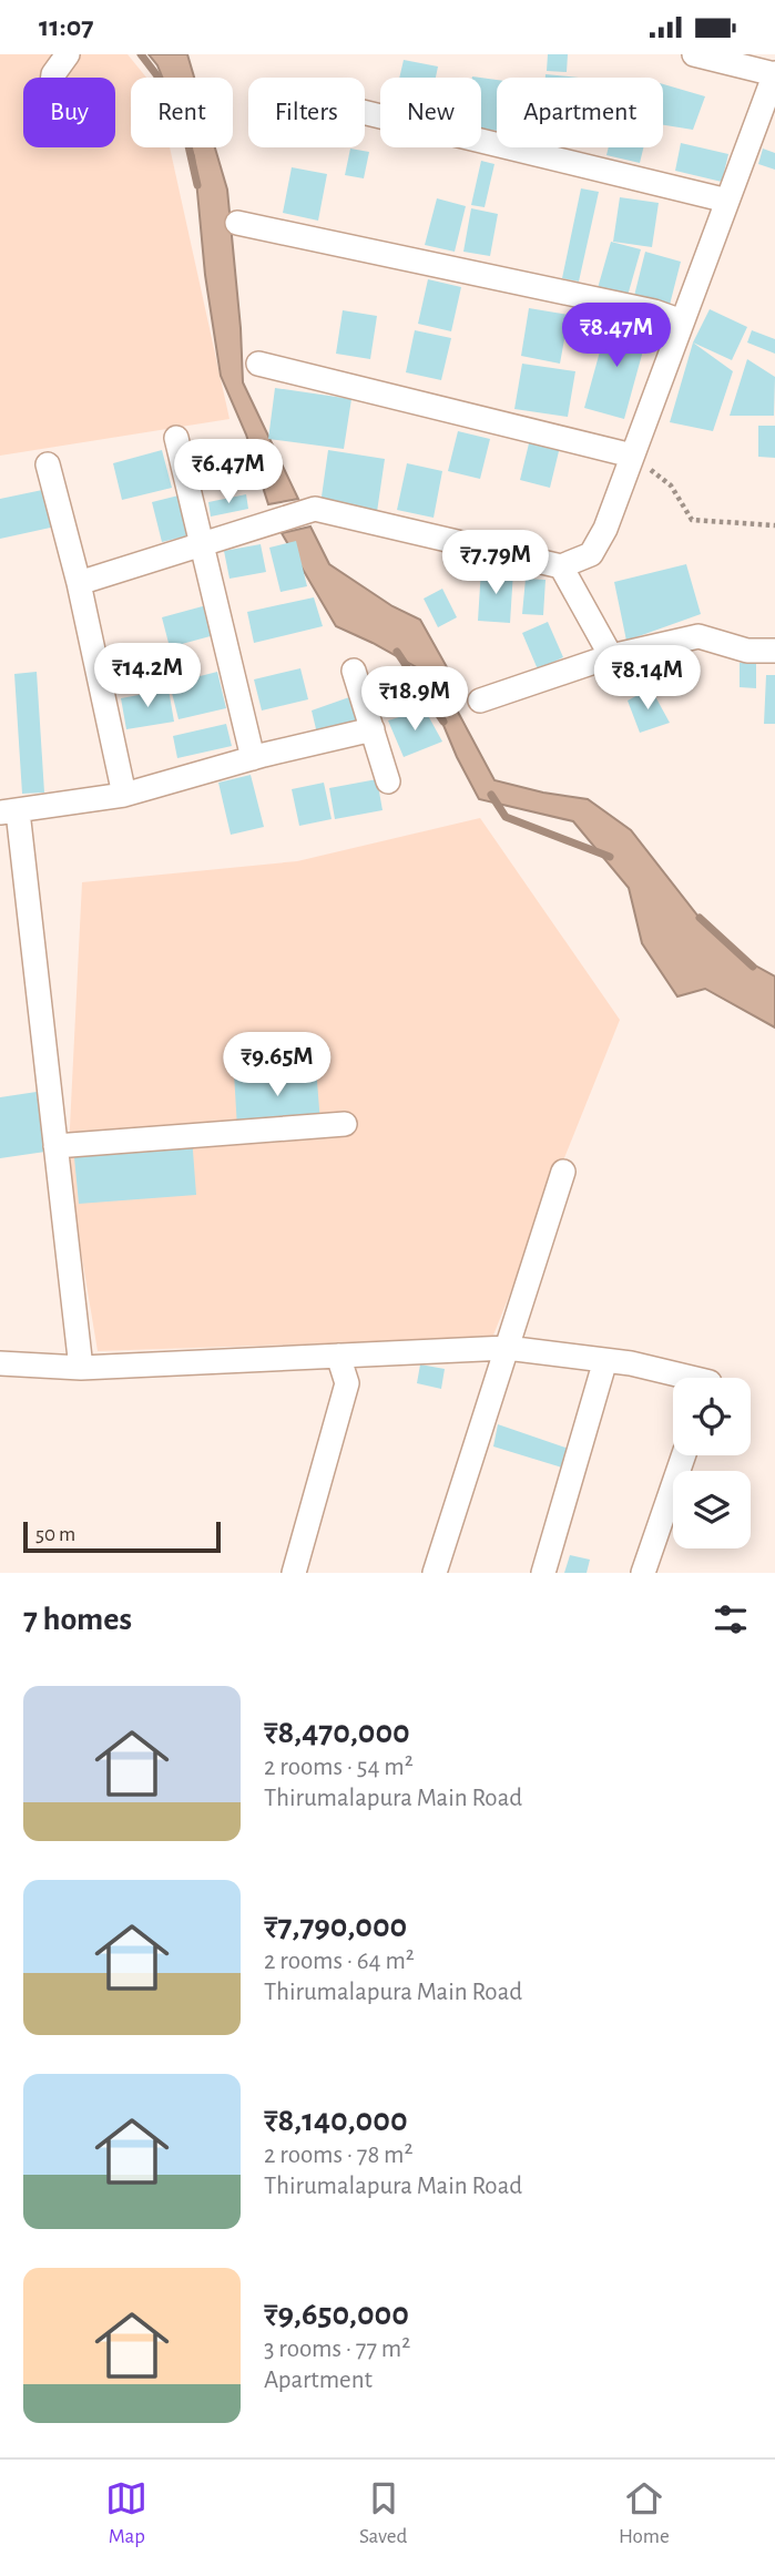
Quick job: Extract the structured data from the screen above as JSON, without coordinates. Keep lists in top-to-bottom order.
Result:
{
  "scale_bar": "50 m",
  "page": {
    "status": "11:07",
    "chip": [
      "Buy",
      "Rent",
      "Filters",
      "New",
      "Apartment"
    ],
    "price": [
      "₹8.47M",
      "₹6.47M",
      "₹7.79M",
      "₹14.2M",
      "₹8.14M",
      "₹18.9M",
      "₹9.65M"
    ],
    "scale": "50 m",
    "heading": "7 homes",
    "list": [
      {
        "name": "₹8,470,000",
        "note": "2 rooms · 54 m² · Thirumalapura Main Road"
      },
      {
        "name": "₹7,790,000",
        "note": "2 rooms · 64 m² · Thirumalapura Main Road"
      },
      {
        "name": "₹8,140,000",
        "note": "2 rooms · 78 m² · Thirumalapura Main Road"
      },
      {
        "name": "₹9,650,000",
        "note": "3 rooms · 77 m² · Apartment"
      }
    ],
    "tabs": ["Map", "Saved", "Home"]
  }
}
